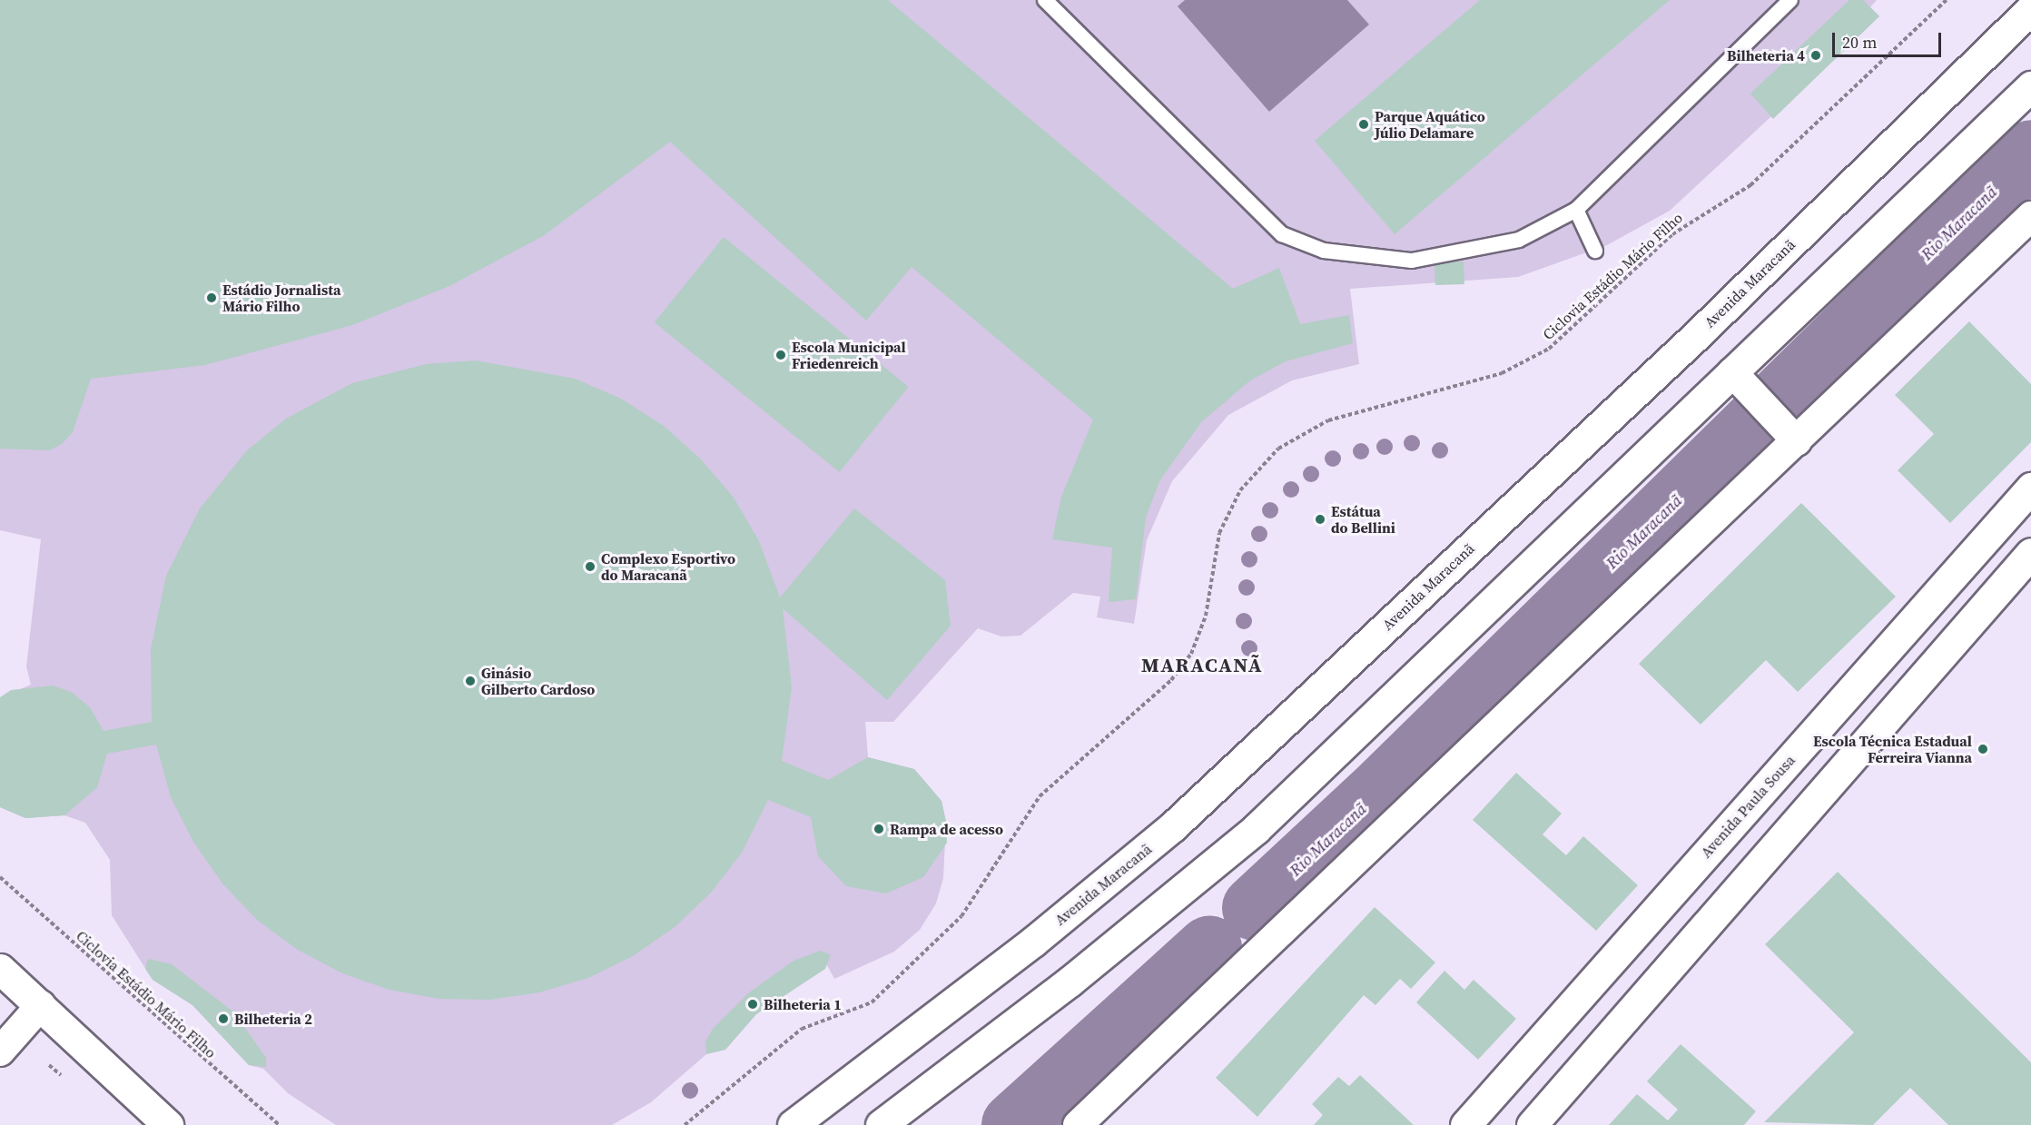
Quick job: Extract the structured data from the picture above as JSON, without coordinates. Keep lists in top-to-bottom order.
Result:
{
  "streets": {
    "main road": ["Avenida Maracanã", "Avenida Paula Sousa"],
    "path": ["Ciclovia Estádio Mário Filho"]
  },
  "districts": ["MARACANÃ"],
  "water": ["Rio Maracanã"],
  "places": [
    "Bilheteria 4",
    "Parque Aquático Júlio Delamare",
    "Estádio Jornalista Mário Filho",
    "Escola Municipal Friedenreich",
    "Estátua do Bellini",
    "Complexo Esportivo do Maracanã",
    "Ginásio Gilberto Cardoso",
    "Escola Técnica Estadual Ferreira Vianna",
    "Rampa de acesso",
    "Bilheteria 1",
    "Bilheteria 2"
  ],
  "scale_bar": "20 m"
}
